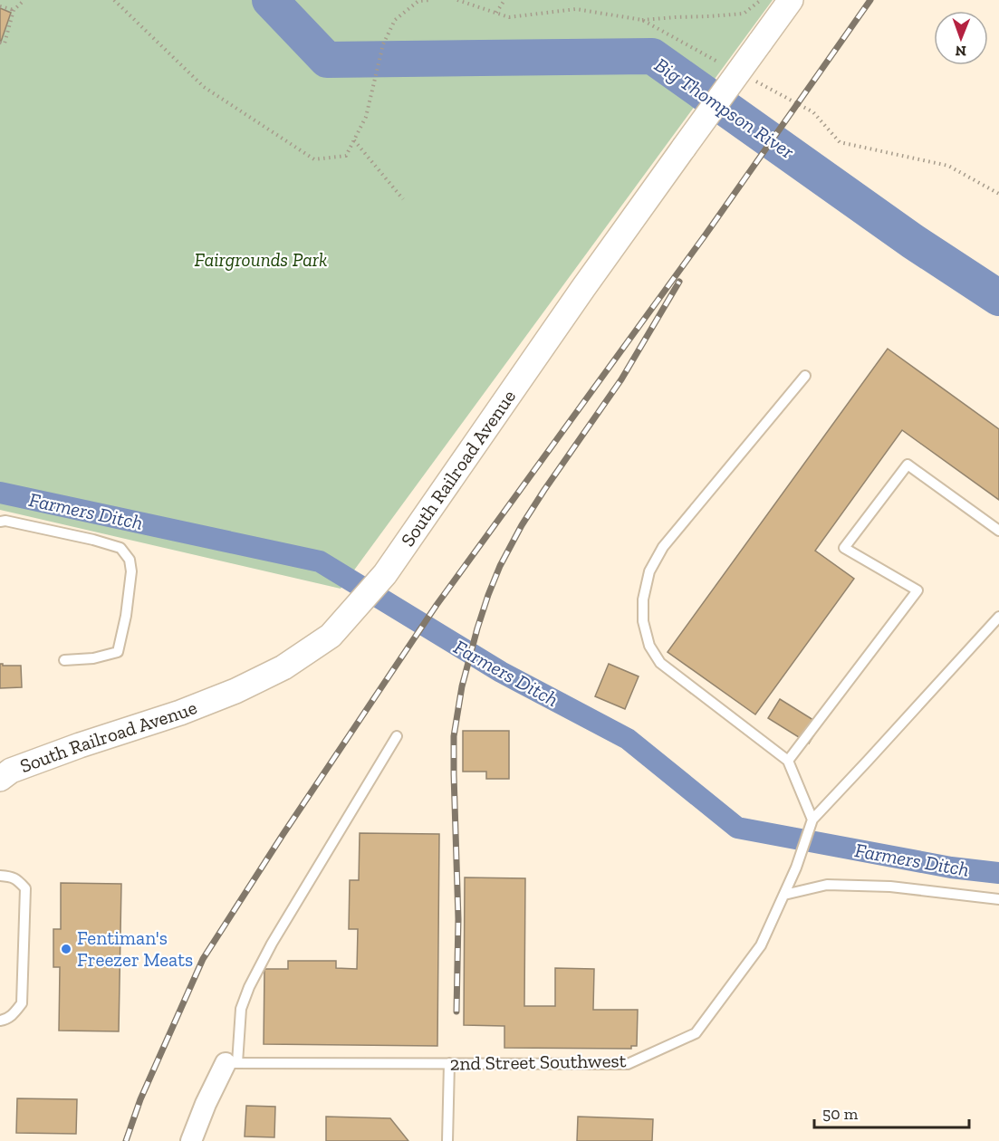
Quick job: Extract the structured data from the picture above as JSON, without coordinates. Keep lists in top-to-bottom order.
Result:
{
  "streets": {
    "street": ["South Railroad Avenue"],
    "lane": ["2nd Street Southwest"]
  },
  "water": ["Big Thompson River", "Farmers Ditch"],
  "parks": ["Fairgrounds Park"],
  "places": ["Fentiman's Freezer Meats"],
  "scale_bar": "50 m",
  "north": "bottom"
}
